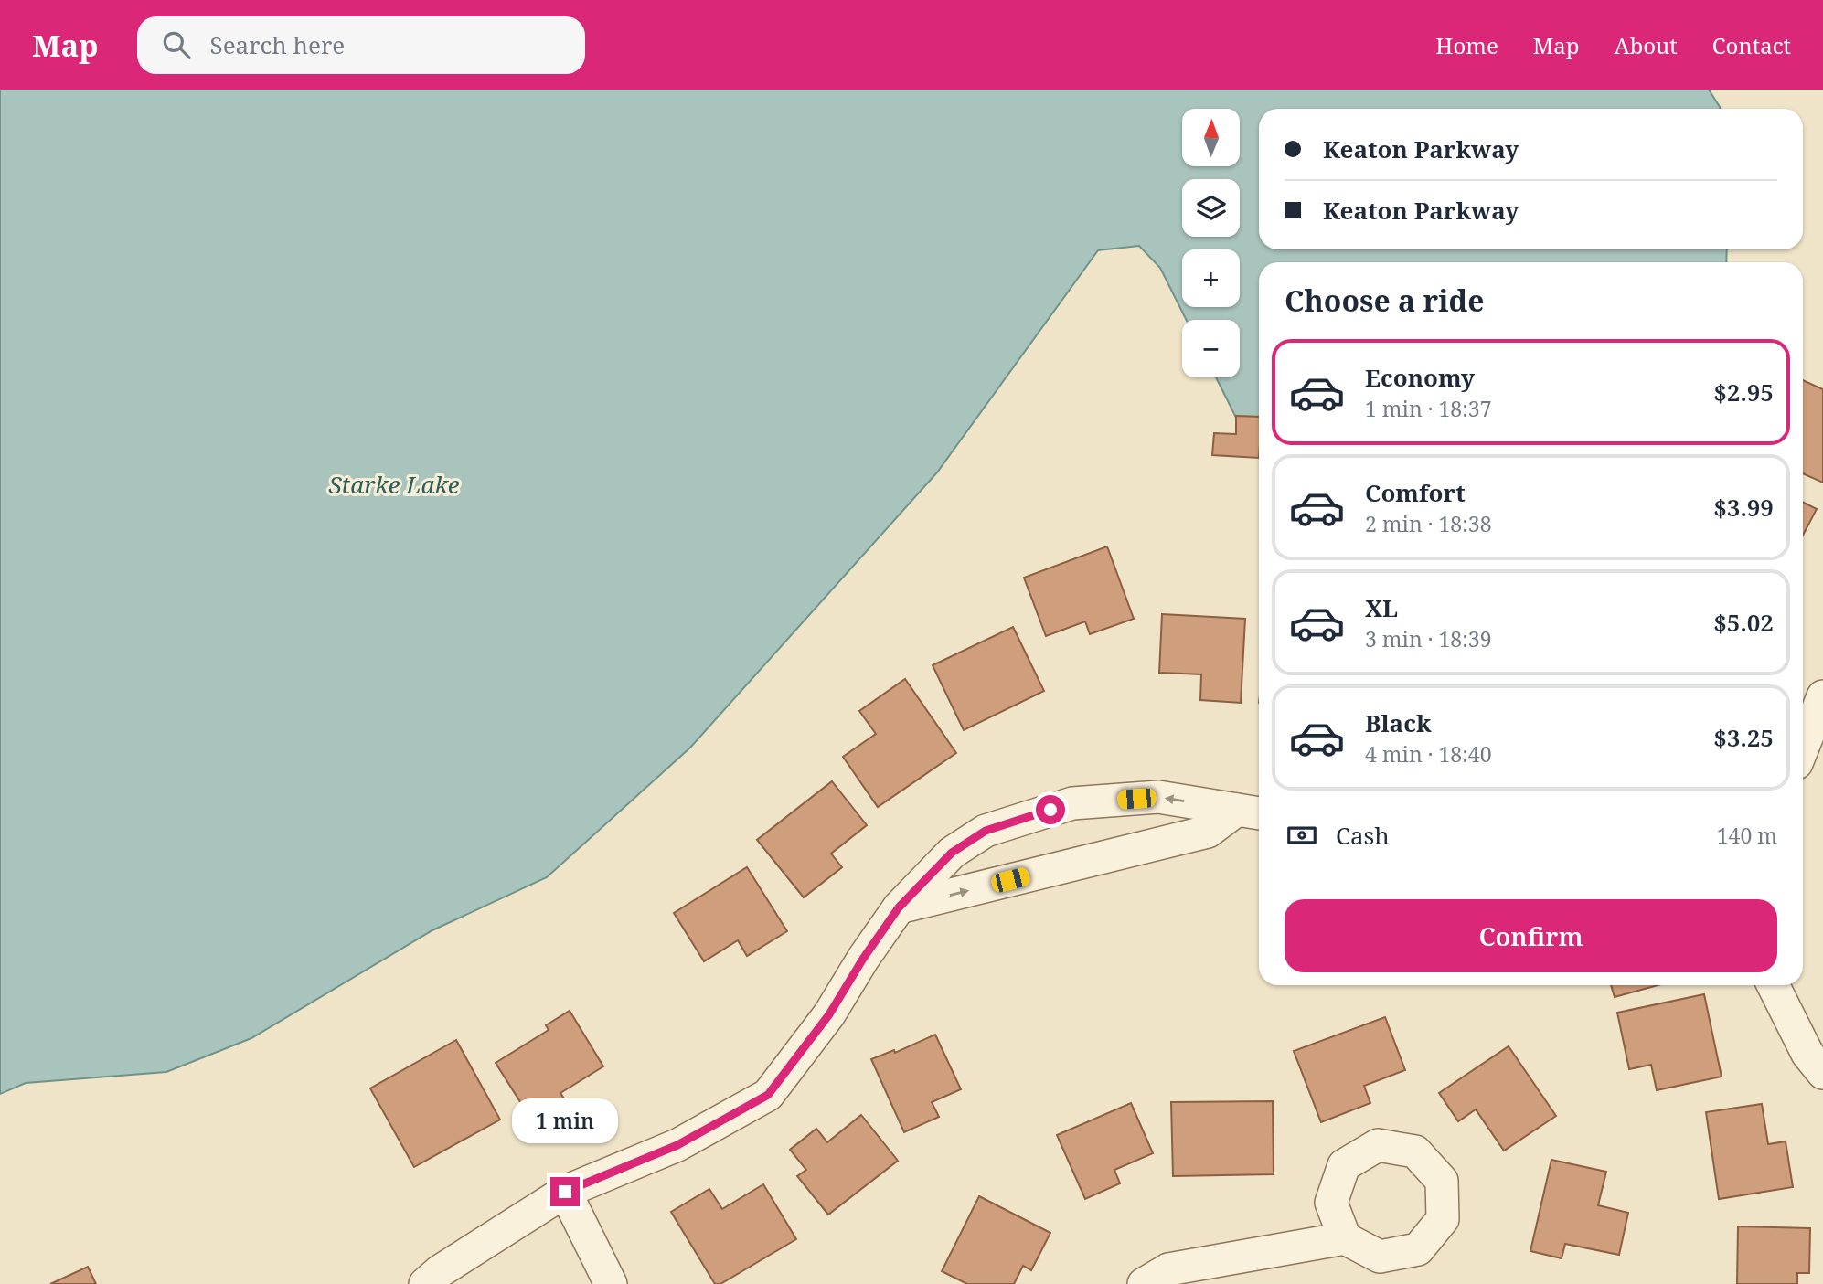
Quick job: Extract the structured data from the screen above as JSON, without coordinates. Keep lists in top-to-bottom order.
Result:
{
  "water": ["Starke Lake"],
  "north": "top",
  "page": {
    "header": "Map",
    "search": "Search here",
    "nav": [
      "Home",
      "Map",
      "About",
      "Contact"
    ],
    "map_buttons": ["+", "−"],
    "banner": ["Keaton Parkway", "Keaton Parkway"],
    "heading": "Choose a ride",
    "list": [
      {
        "name": "Economy",
        "note": "1 min · 18:37",
        "value": "$2.95"
      },
      {
        "name": "Comfort",
        "note": "2 min · 18:38",
        "value": "$3.99"
      },
      {
        "name": "XL",
        "note": "3 min · 18:39",
        "value": "$5.02"
      },
      {
        "name": "Black",
        "note": "4 min · 18:40",
        "value": "$3.25"
      }
    ],
    "pay": ["Cash", "140 m"],
    "buttons": "Confirm",
    "bubble": "1 min"
  }
}
